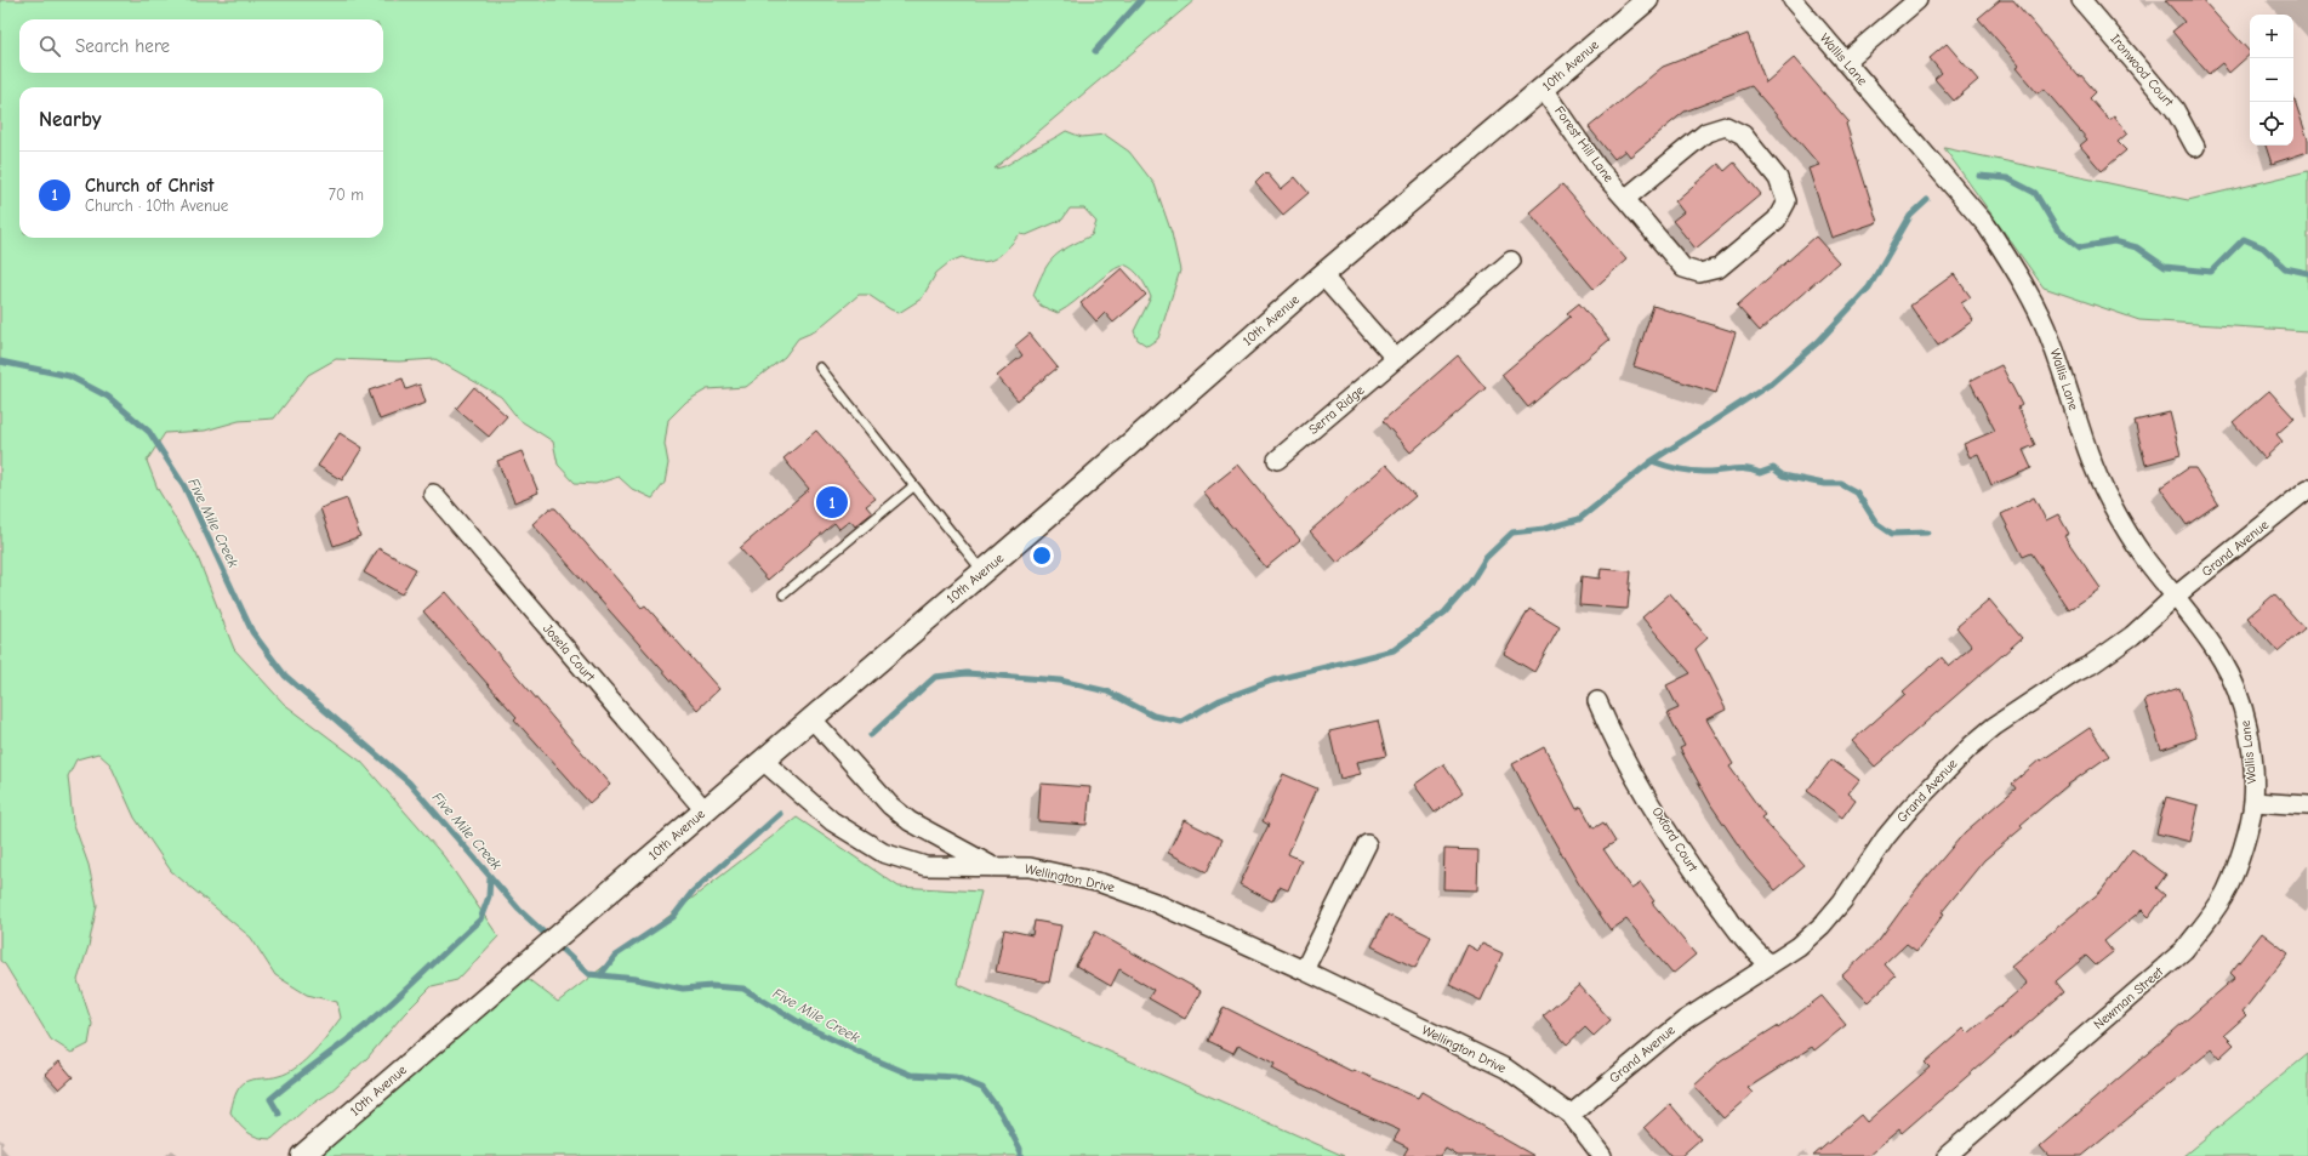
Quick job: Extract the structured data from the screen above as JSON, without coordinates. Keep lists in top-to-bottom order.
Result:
{
  "streets": {
    "street": [
      "Wallis Lane",
      "10th Avenue",
      "Ironwood Court",
      "Forest Hill Lane",
      "Serra Ridge",
      "Grand Avenue",
      "Josela Court",
      "Oxford Court",
      "Wellington Drive",
      "Newman Street"
    ]
  },
  "crossings": [
    ["Wallis Lane", "Grand Avenue"],
    ["Wallis Lane", "Newman Street"],
    ["10th Avenue", "Forest Hill Lane"],
    ["10th Avenue", "Josela Court"],
    ["10th Avenue", "Wellington Drive"],
    ["Grand Avenue", "Oxford Court"],
    ["Grand Avenue", "Wellington Drive"]
  ],
  "water": ["Five Mile Creek"],
  "page": {
    "map_buttons": ["+", "−"],
    "search": "Search here",
    "heading": "Nearby",
    "list": [
      {
        "mark": "1",
        "name": "Church of Christ",
        "note": "Church · 10th Avenue",
        "value": "70 m"
      }
    ],
    "pins": "1"
  }
}
